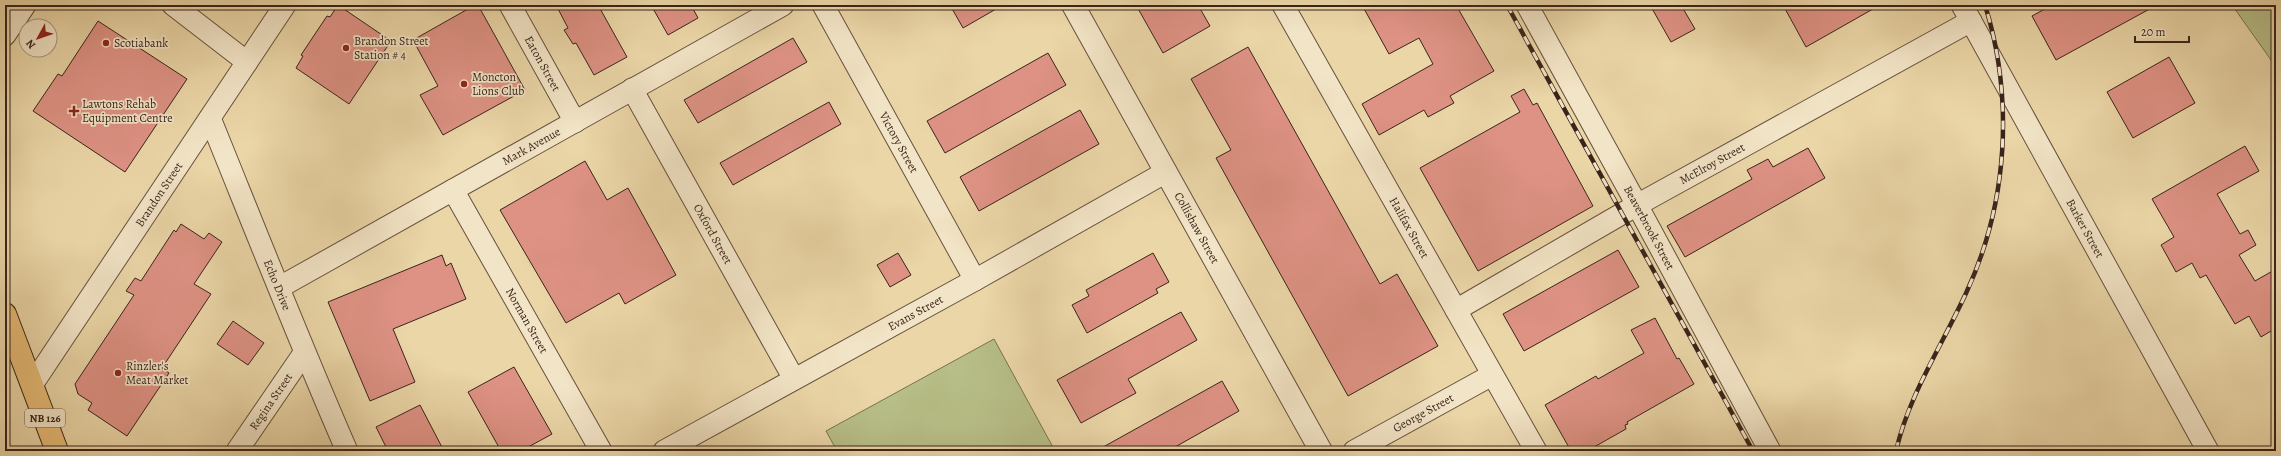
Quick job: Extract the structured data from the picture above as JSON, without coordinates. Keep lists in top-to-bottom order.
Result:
{
  "streets": {
    "main road": ["NB 126"],
    "street": [
      "Eaton Street",
      "Victory Street",
      "Mark Avenue",
      "McElroy Street",
      "Brandon Street",
      "Beaverbrook Street",
      "Collishaw Street",
      "Halifax Street",
      "Barker Street",
      "Oxford Street",
      "Echo Drive",
      "Evans Street",
      "Norman Street",
      "Regina Street",
      "George Street"
    ]
  },
  "crossings": [
    ["Eaton Street", "Mark Avenue"],
    ["Victory Street", "Evans Street"],
    ["Mark Avenue", "Oxford Street"],
    ["Mark Avenue", "Echo Drive"],
    ["Mark Avenue", "Norman Street"],
    ["McElroy Street", "Beaverbrook Street"],
    ["McElroy Street", "Halifax Street"],
    ["McElroy Street", "Barker Street"],
    ["Brandon Street", "Echo Drive"],
    ["Brandon Street", "NB 126"],
    ["Collishaw Street", "Evans Street"],
    ["Halifax Street", "George Street"],
    ["Oxford Street", "Evans Street"],
    ["Echo Drive", "Regina Street"]
  ],
  "places": {
    "other": [
      "Scotiabank",
      "Brandon Street Station # 4",
      "Moncton Lions Club",
      "Rinzler's Meat Market"
    ],
    "health": ["Lawtons Rehab Equipment Centre"]
  },
  "scale_bar": "20 m",
  "north": "bottom left"
}
